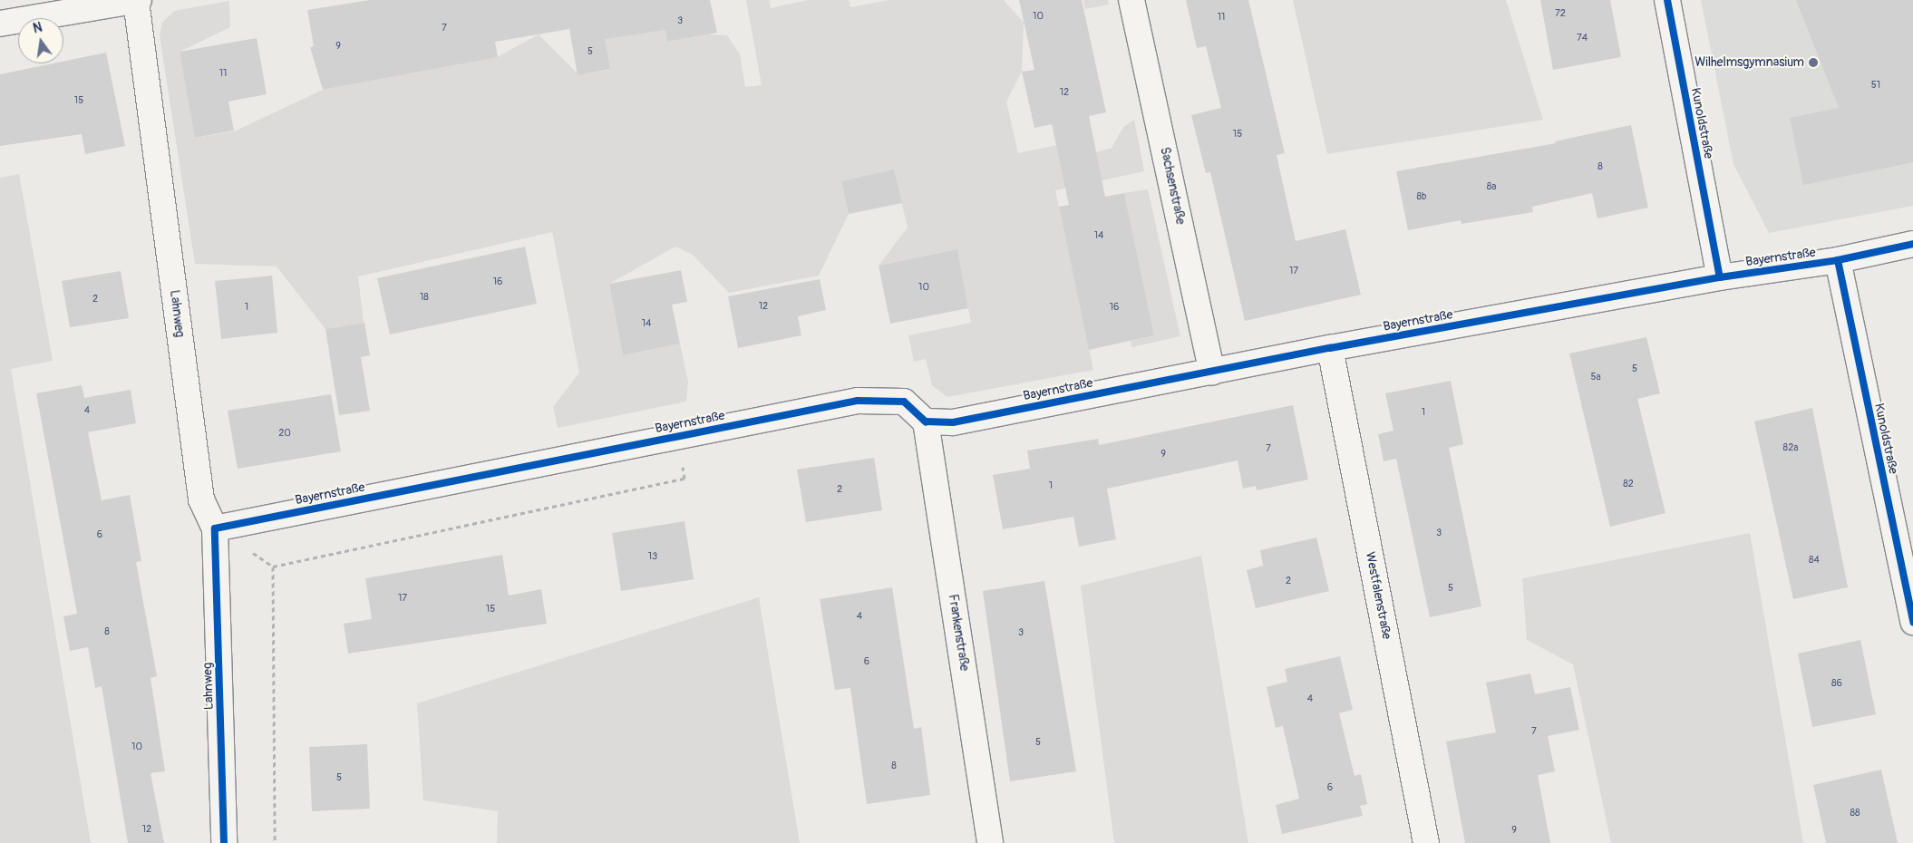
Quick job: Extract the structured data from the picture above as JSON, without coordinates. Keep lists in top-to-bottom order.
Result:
{
  "streets": {
    "street": [
      "Kunoldstraße",
      "Sachsenstraße",
      "Bayernstraße",
      "Lahnweg",
      "Westfalenstraße",
      "Frankenstraße"
    ]
  },
  "crossings": [
    ["Kunoldstraße", "Bayernstraße"],
    ["Sachsenstraße", "Bayernstraße"],
    ["Bayernstraße", "Lahnweg"],
    ["Bayernstraße", "Westfalenstraße"],
    ["Bayernstraße", "Frankenstraße"]
  ],
  "places": ["Wilhelmsgymnasium"],
  "house_numbers": [
    "72",
    "10",
    "11",
    "3",
    "7",
    "74",
    "9",
    "5",
    "11",
    "51",
    "12",
    "15",
    "15",
    "8",
    "8a",
    "8b",
    "14",
    "17",
    "16",
    "10",
    "18",
    "2",
    "12",
    "1",
    "16",
    "14",
    "5",
    "5a",
    "4",
    "1",
    "20",
    "82a",
    "7",
    "9",
    "82",
    "1",
    "2",
    "3",
    "6",
    "13",
    "84",
    "2",
    "5",
    "17",
    "15",
    "4",
    "8",
    "3",
    "6",
    "86",
    "4",
    "7",
    "5",
    "10",
    "8",
    "5",
    "6",
    "88",
    "12",
    "9"
  ],
  "north": "top"
}
